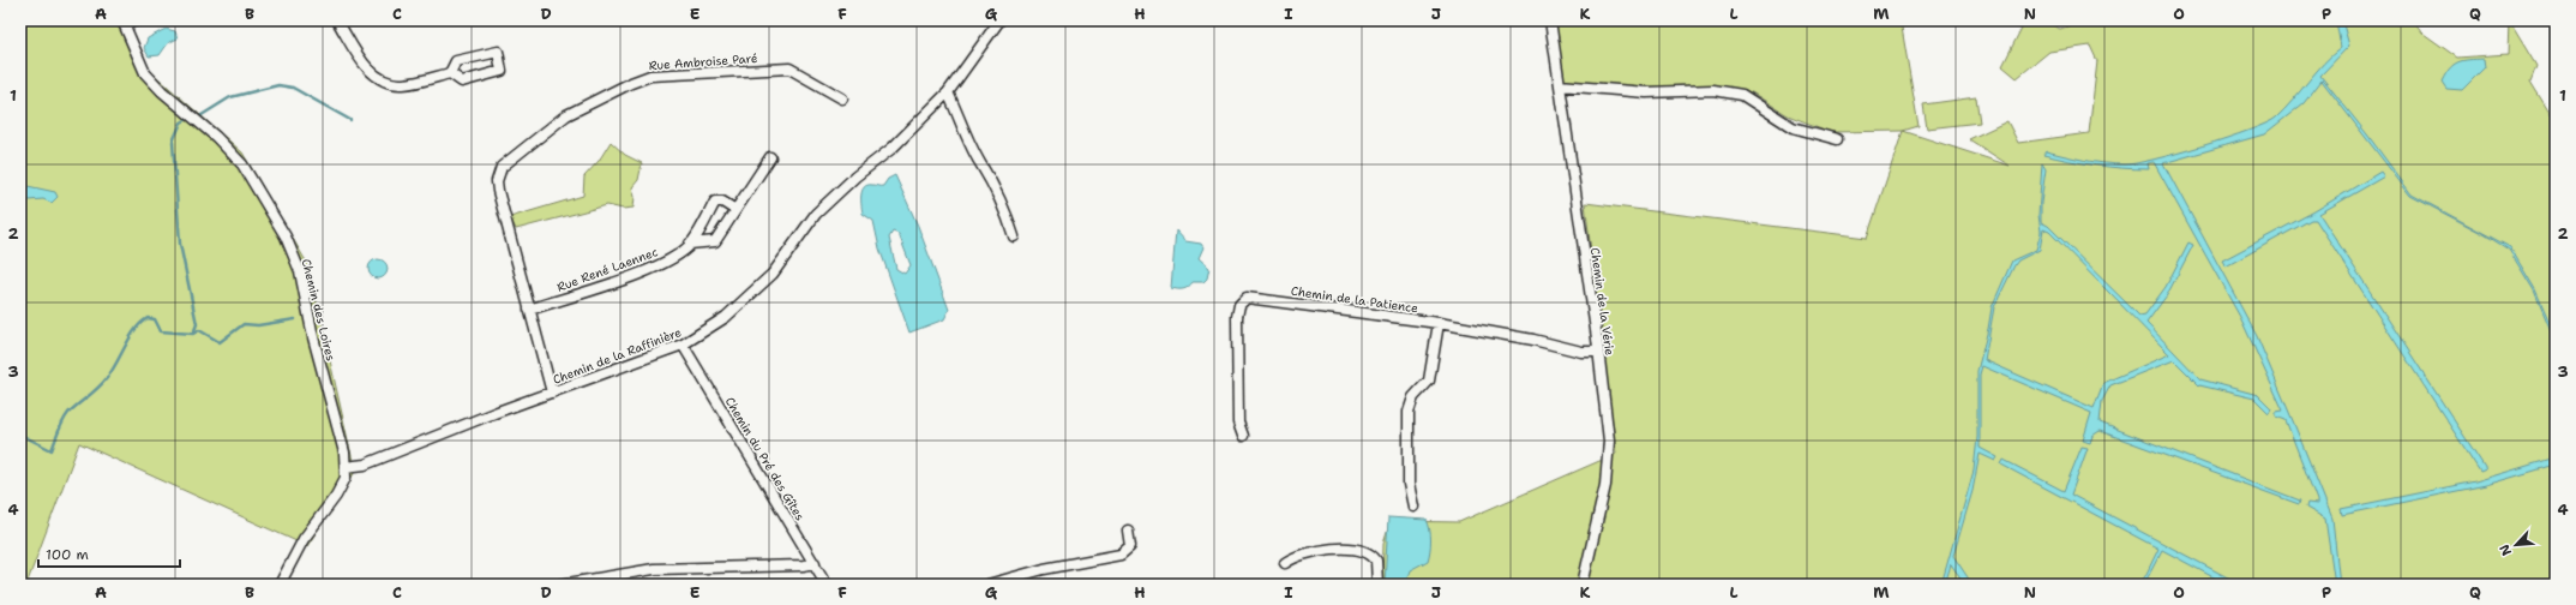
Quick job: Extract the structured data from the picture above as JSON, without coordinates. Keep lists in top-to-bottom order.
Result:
{
  "streets": {
    "street": [
      "Rue Ambroise Paré",
      "Rue René Laennec",
      "Chemin de la Patience",
      "Chemin de la Vérie",
      "Chemin des Loires",
      "Chemin de la Raffinière",
      "Chemin du Pré des Gîtes"
    ]
  },
  "crossings": [
    ["Rue Ambroise Paré", "Rue René Laennec"],
    ["Rue Ambroise Paré", "Chemin de la Raffinière"],
    ["Chemin de la Patience", "Chemin de la Vérie"],
    ["Chemin des Loires", "Chemin de la Raffinière"],
    ["Chemin de la Raffinière", "Chemin du Pré des Gîtes"]
  ],
  "scale_bar": "100 m",
  "north": "bottom left",
  "grid": {
    "columns": [
      "A",
      "B",
      "C",
      "D",
      "E",
      "F",
      "G",
      "H",
      "I",
      "J",
      "K",
      "L",
      "M",
      "N",
      "O",
      "P",
      "Q"
    ],
    "rows": [
      "1",
      "2",
      "3",
      "4"
    ]
  }
}
